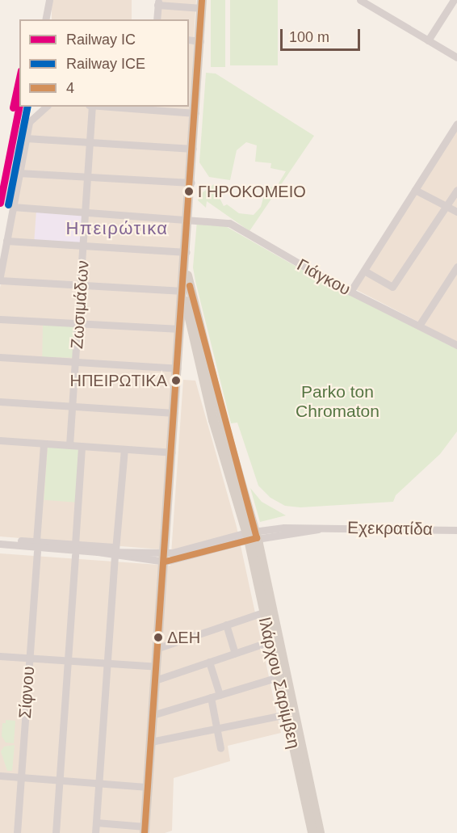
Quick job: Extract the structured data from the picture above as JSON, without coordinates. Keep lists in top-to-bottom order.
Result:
{
  "streets": {
    "main road": ["Ιλάρχου Σαρίμβεη"],
    "street": [
      "Γιάγκου",
      "Ζωσιμάδων",
      "Εχεκρατίδα",
      "Σίφνου"
    ]
  },
  "crossings": [
    ["Γιάγκου", "Ζωσιμάδων"],
    ["Εχεκρατίδα", "Ιλάρχου Σαρίμβεη"]
  ],
  "districts": ["Ηπειρώτικα"],
  "parks": ["Parko ton Chromaton"],
  "places": ["ΓΗΡΟΚΟΜΕΙΟ", "ΗΠΕΙΡΩΤΙΚΑ", "ΔΕΗ"],
  "lines": ["transit line 4", "rail line IC", "rail line ICE"],
  "legend": ["Railway IC", "Railway ICE", "4"],
  "scale_bar": "100 m"
}
